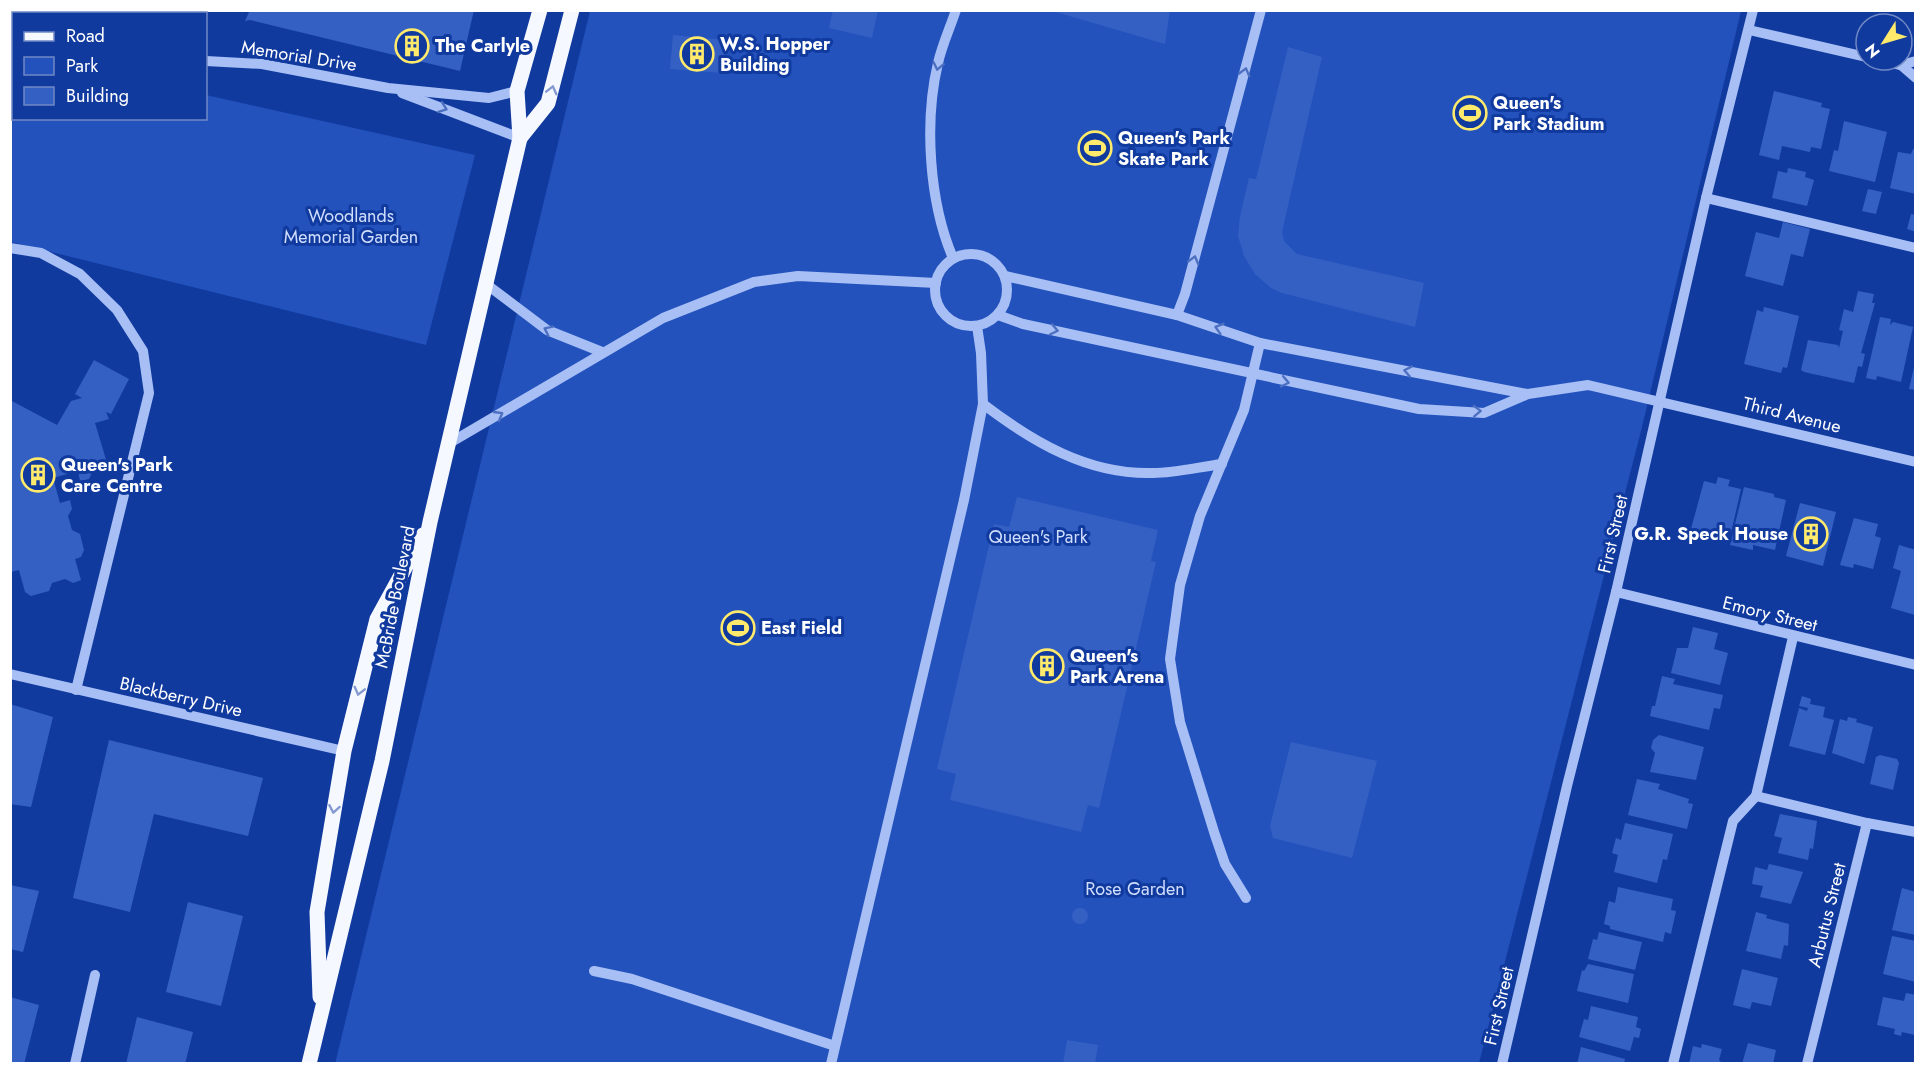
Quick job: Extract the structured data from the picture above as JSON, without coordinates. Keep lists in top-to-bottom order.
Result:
{
  "streets": {
    "main road": ["McBride Boulevard"],
    "street": [
      "Memorial Drive",
      "Third Avenue",
      "First Street",
      "Emory Street",
      "Blackberry Drive",
      "Arbutus Street"
    ]
  },
  "crossings": [
    ["Memorial Drive", "McBride Boulevard"],
    ["Third Avenue", "First Street"],
    ["First Street", "Emory Street"]
  ],
  "parks": ["Woodlands Memorial Garden", "Queen's Park", "Rose Garden"],
  "places": {
    "building": [
      "The Carlyle",
      "W.S. Hopper Building",
      "Queen's Park Care Centre",
      "G.R. Speck House",
      "Queen's Park Arena"
    ],
    "sports": ["Queen's Park Stadium", "Queen's Park Skate Park", "East Field"]
  },
  "legend": ["Road", "Park", "Building"],
  "north": "bottom left"
}
